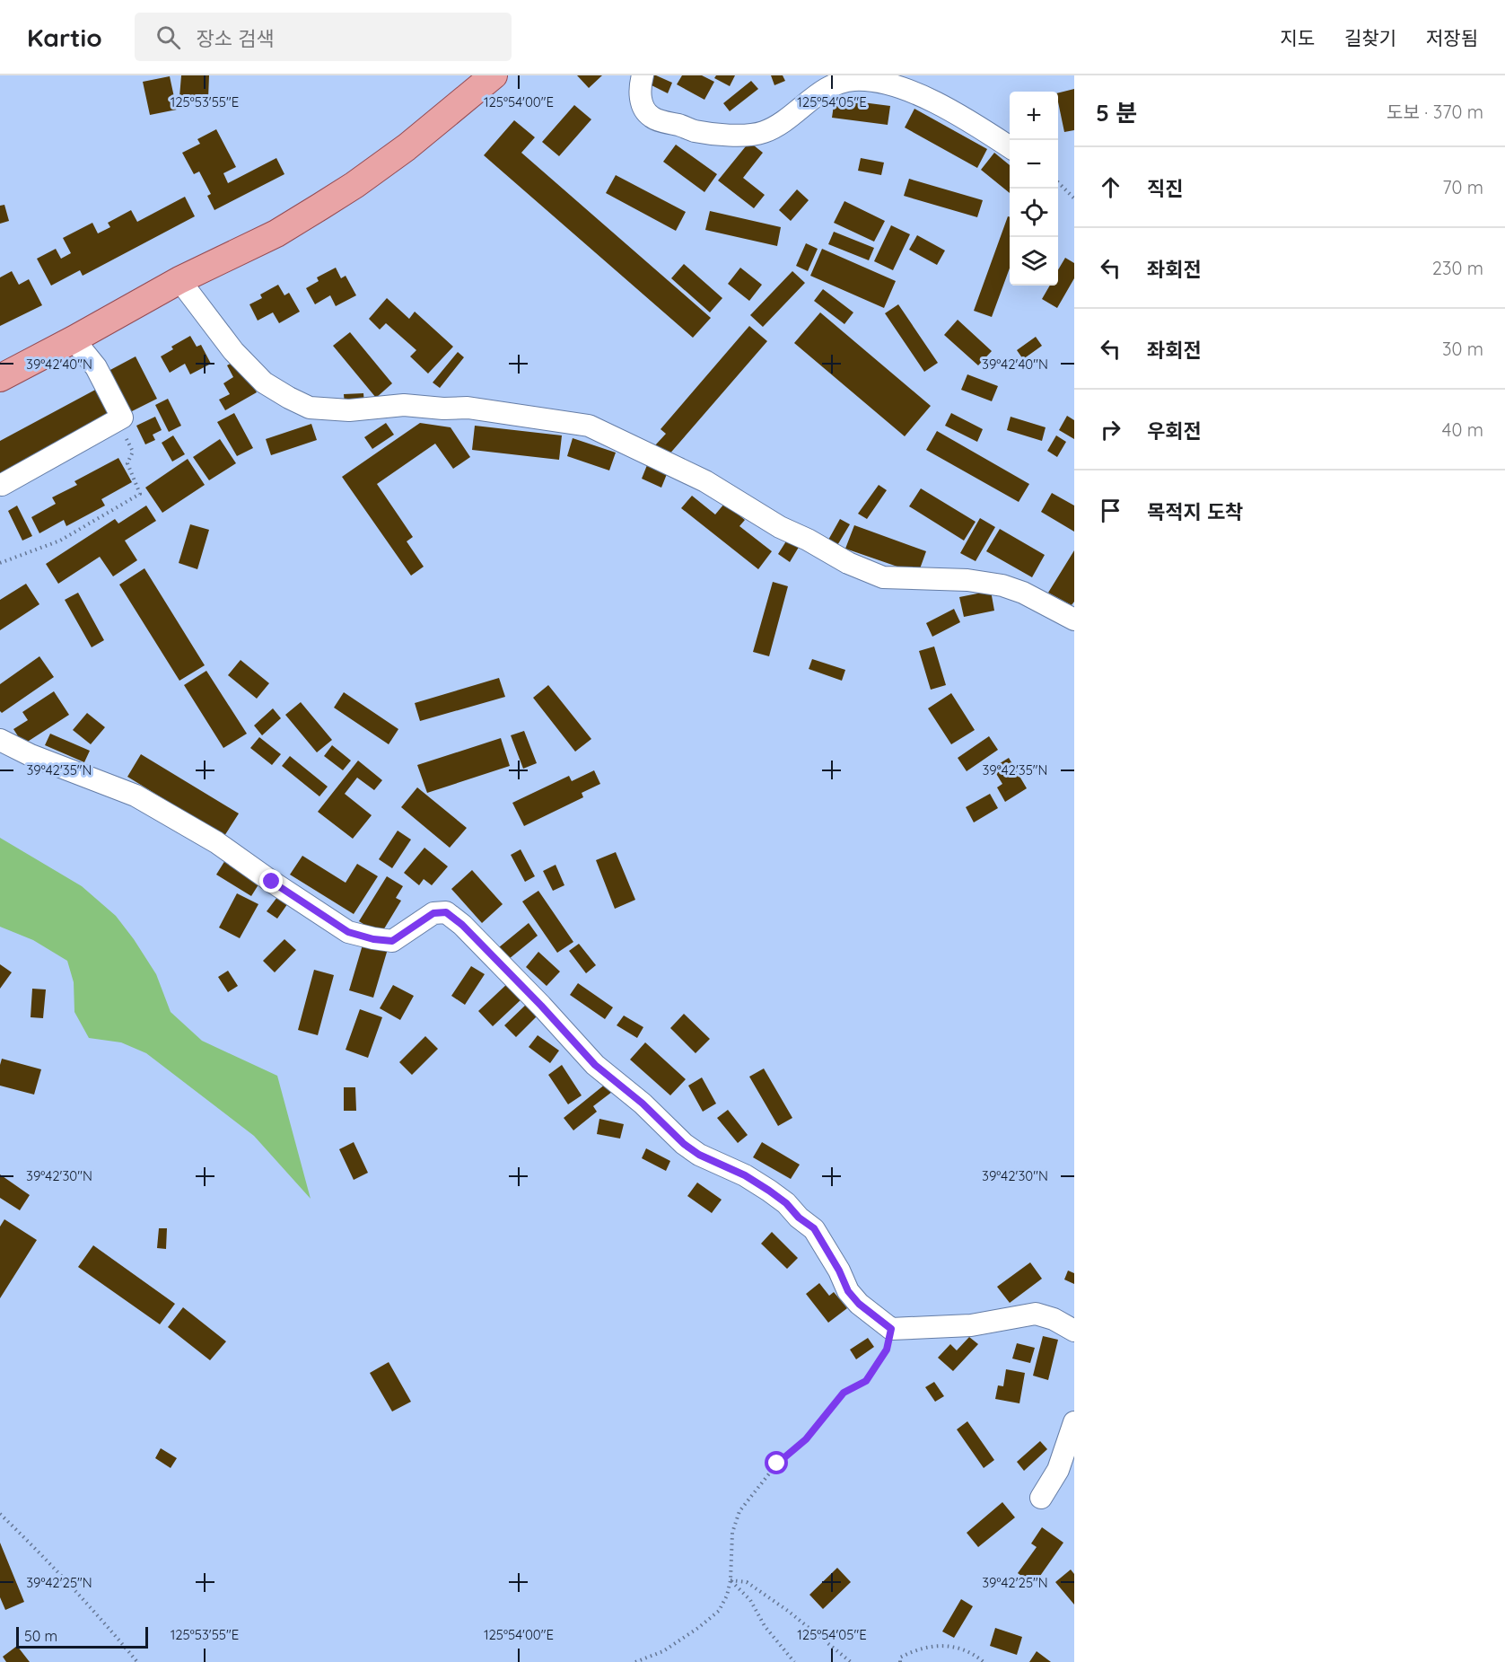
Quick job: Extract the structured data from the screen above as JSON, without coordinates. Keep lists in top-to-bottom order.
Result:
{
  "scale_bar": "50 m",
  "page": {
    "header": "Kartio",
    "search": "장소 검색",
    "nav": ["지도", "길찾기", "저장됨"],
    "heading": ["5 분", "도보 · 370 m"],
    "map_buttons": ["+", "−"],
    "list": [
      ["직진", "70 m"],
      ["좌회전", "230 m"],
      ["좌회전", "30 m"],
      ["우회전", "40 m"],
      "목적지 도착"
    ],
    "scale": "50 m"
  },
  "coordinates": [
    "125°53'55\"E",
    "125°54'00\"E",
    "125°54'05\"E",
    "39°42'40\"N",
    "39°42'35\"N",
    "39°42'30\"N",
    "39°42'25\"N"
  ]
}
